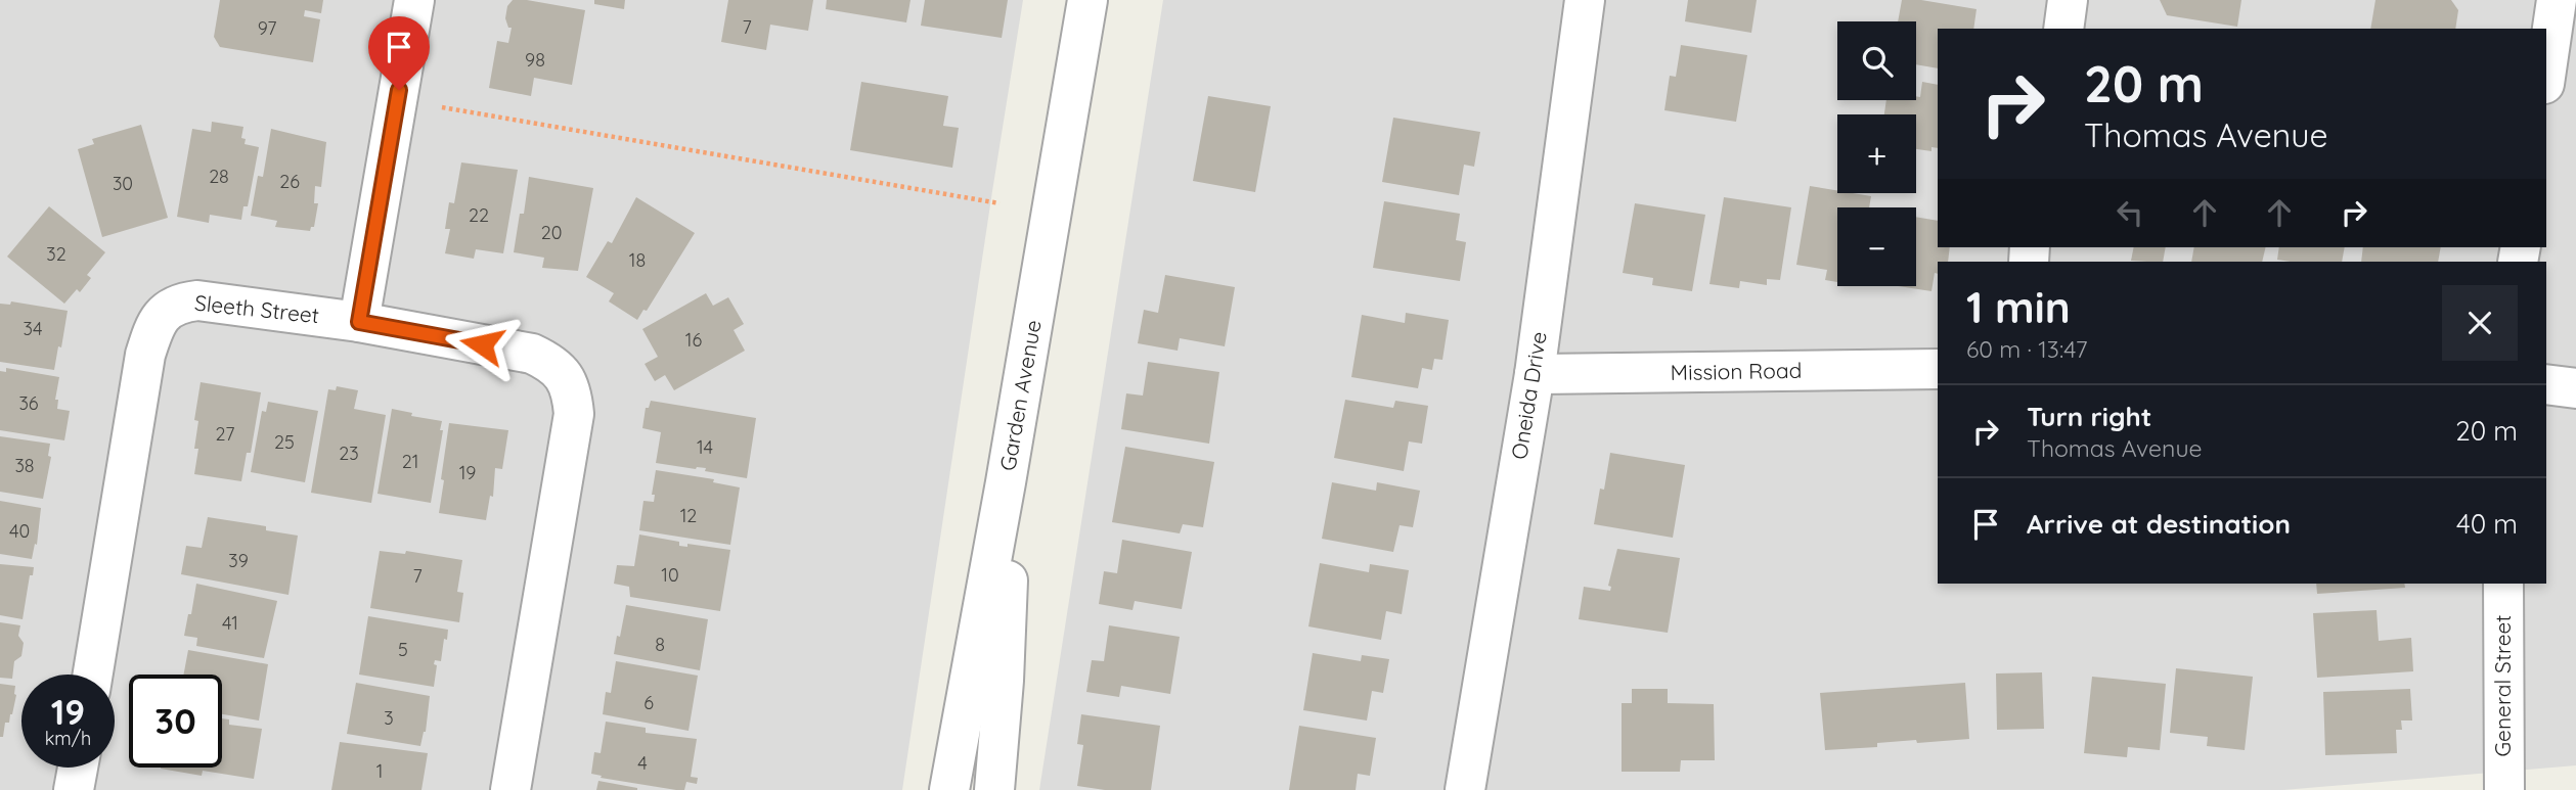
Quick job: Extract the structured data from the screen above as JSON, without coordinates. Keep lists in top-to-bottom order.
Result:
{
  "streets": {
    "street": [
      "Sleeth Street",
      "Mission Road",
      "Garden Avenue",
      "Oneida Drive",
      "General Street"
    ]
  },
  "crossings": [
    ["Mission Road", "Oneida Drive"]
  ],
  "house_numbers": [
    "7",
    "97",
    "98",
    "28",
    "26",
    "30",
    "22",
    "20",
    "32",
    "18",
    "34",
    "16",
    "36",
    "27",
    "25",
    "14",
    "23",
    "21",
    "38",
    "19",
    "12",
    "40",
    "39",
    "10",
    "7",
    "41",
    "8",
    "5",
    "6",
    "3",
    "4",
    "1"
  ],
  "page": {
    "map_buttons": ["+", "−"],
    "turn": ["20 m", "Thomas Avenue"],
    "heading": ["1 min", "60 m · 13:47"],
    "list": [
      {
        "name": "Turn right",
        "note": "Thomas Avenue",
        "value": "20 m"
      },
      {
        "name": "Arrive at destination",
        "value": "40 m"
      }
    ],
    "speed": "19 km/h",
    "limit": "30"
  }
}
